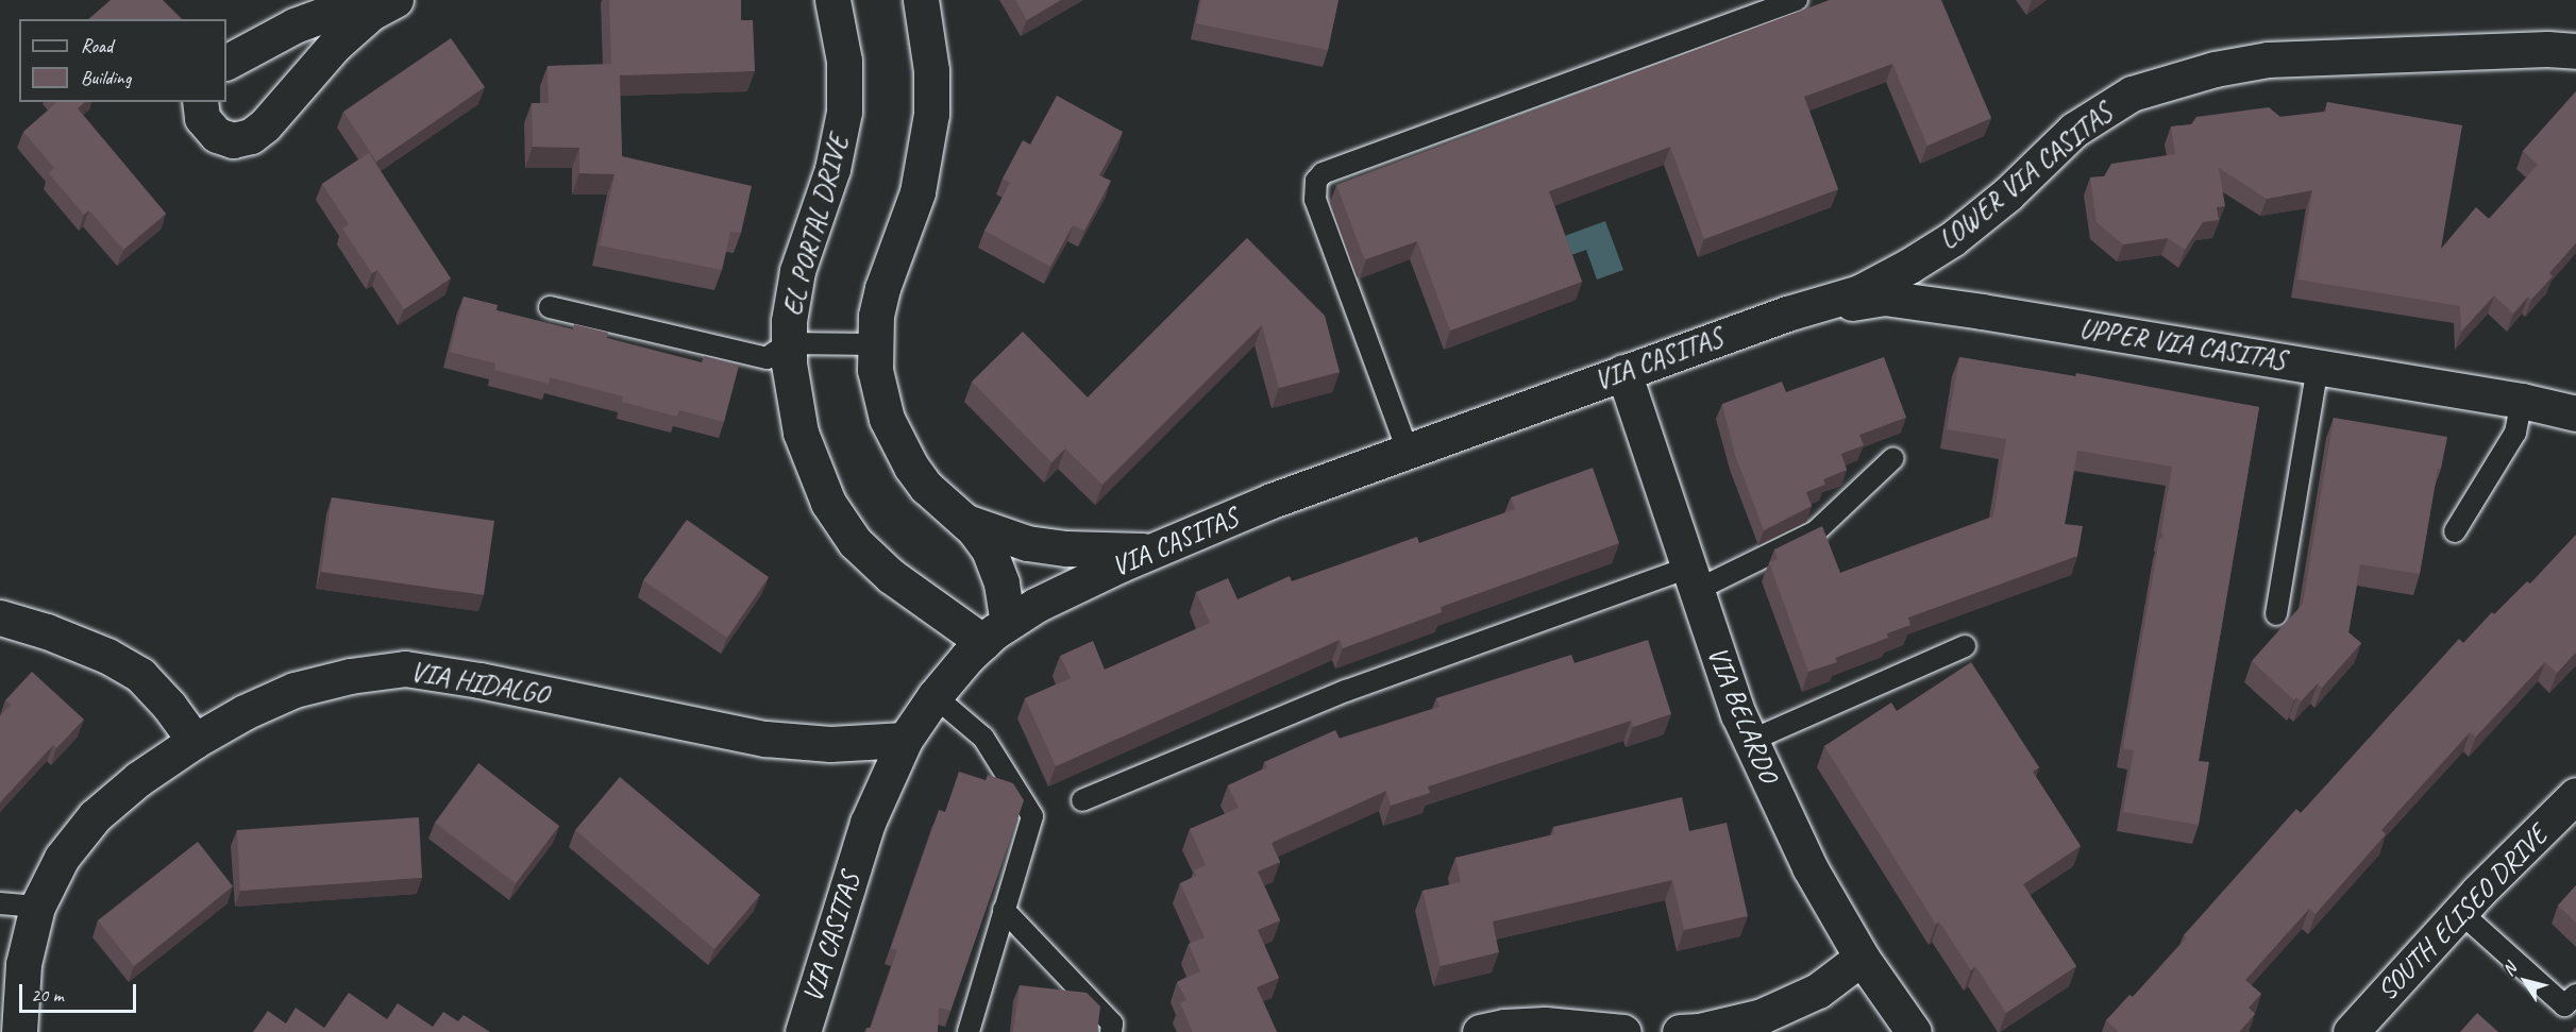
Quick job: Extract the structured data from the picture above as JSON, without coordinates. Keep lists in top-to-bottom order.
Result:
{
  "streets": {
    "street": [
      "LOWER VIA CASITAS",
      "EL PORTAL DRIVE",
      "UPPER VIA CASITAS",
      "VIA CASITAS",
      "VIA HIDALGO",
      "VIA BELARDO",
      "SOUTH ELISEO DRIVE"
    ]
  },
  "crossings": [
    ["LOWER VIA CASITAS", "UPPER VIA CASITAS"],
    ["LOWER VIA CASITAS", "VIA CASITAS"],
    ["EL PORTAL DRIVE", "VIA CASITAS"],
    ["UPPER VIA CASITAS", "VIA CASITAS"],
    ["VIA CASITAS", "VIA HIDALGO"],
    ["VIA CASITAS", "VIA BELARDO"]
  ],
  "legend": ["Road", "Building"],
  "scale_bar": "20 m",
  "north": "top left"
}
